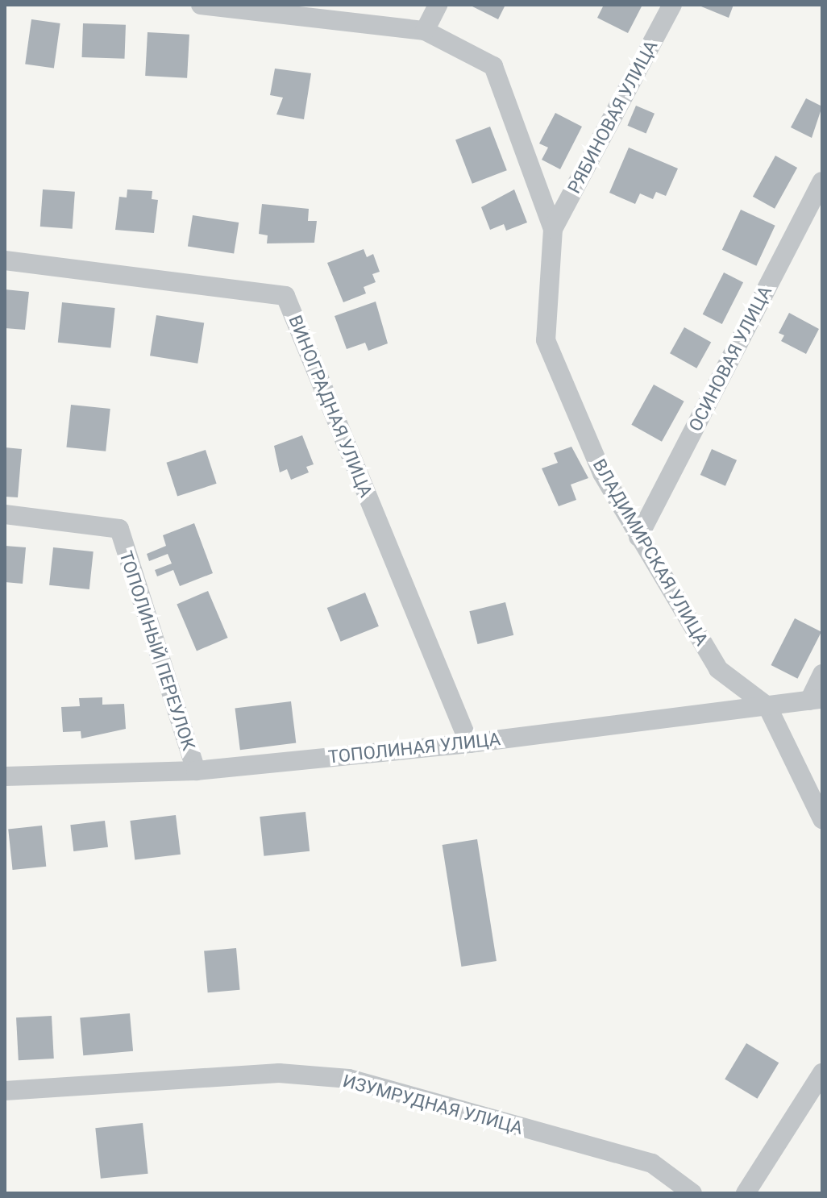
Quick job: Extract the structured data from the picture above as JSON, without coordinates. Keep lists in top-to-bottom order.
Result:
{
  "streets": {
    "street": [
      "РЯБИНОВАЯ УЛИЦА",
      "ОСИНОВАЯ УЛИЦА",
      "ВИНОГРАДНАЯ УЛИЦА",
      "ВЛАДИМИРСКАЯ УЛИЦА",
      "ТОПОЛИНЫЙ ПЕРЕУЛОК",
      "ТОПОЛИНАЯ УЛИЦА",
      "ИЗУМРУДНАЯ УЛИЦА"
    ]
  },
  "crossings": [
    ["РЯБИНОВАЯ УЛИЦА", "ВЛАДИМИРСКАЯ УЛИЦА"],
    ["ОСИНОВАЯ УЛИЦА", "ВЛАДИМИРСКАЯ УЛИЦА"],
    ["ВИНОГРАДНАЯ УЛИЦА", "ТОПОЛИНАЯ УЛИЦА"],
    ["ВЛАДИМИРСКАЯ УЛИЦА", "ТОПОЛИНАЯ УЛИЦА"],
    ["ТОПОЛИНЫЙ ПЕРЕУЛОК", "ТОПОЛИНАЯ УЛИЦА"]
  ]
}
